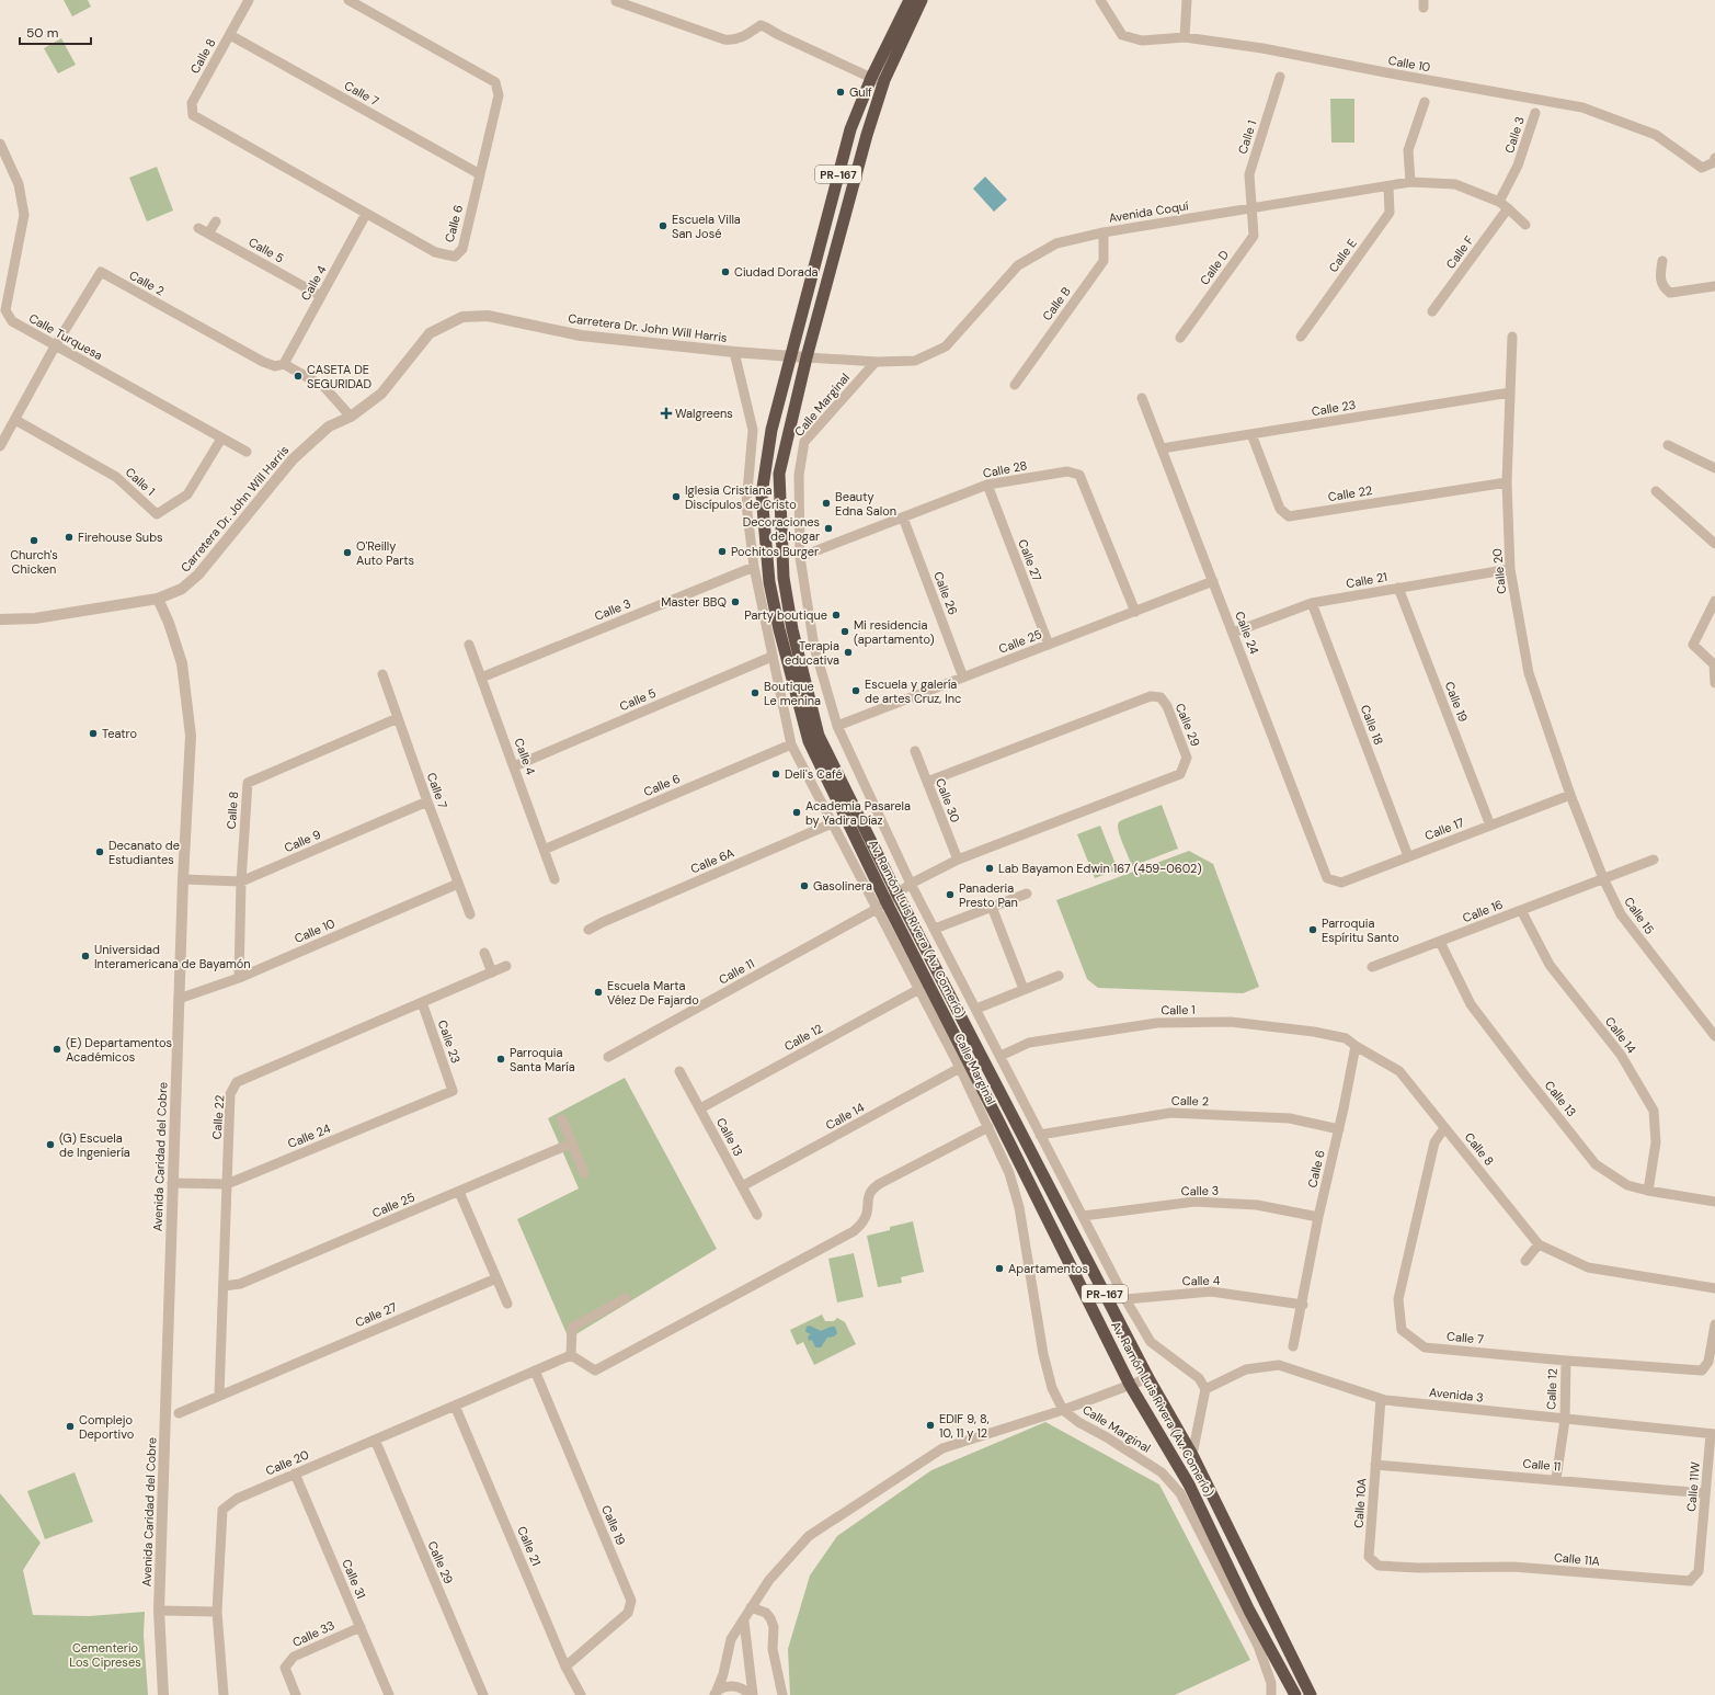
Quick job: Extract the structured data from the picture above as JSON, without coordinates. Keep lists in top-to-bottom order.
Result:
{
  "streets": {
    "highway": ["PR-167", "Av. Ramón Luis Rivera (Av. Comerío)"],
    "street": [
      "Calle 8",
      "Calle 10",
      "Calle 7",
      "Calle 3",
      "Calle 1",
      "Avenida Coquí",
      "Calle 6",
      "Calle 5",
      "Calle F",
      "Calle E",
      "Calle D",
      "Calle 2",
      "Calle 4",
      "Calle B",
      "Carretera Dr. John Will Harris",
      "Calle Turquesa",
      "Calle Marginal",
      "Calle 23",
      "Calle 28",
      "Calle 22",
      "Calle 27",
      "Calle 20",
      "Calle 21",
      "Calle 26",
      "Calle 24",
      "Calle 25",
      "Calle 19",
      "Calle 29",
      "Calle 18",
      "Calle 30",
      "Calle 17",
      "Calle 9",
      "Calle 6A",
      "Calle 16",
      "Calle 15",
      "Calle 11",
      "Calle 14",
      "Calle 12",
      "Calle 13",
      "Avenida Caridad del Cobre",
      "Avenida 3",
      "Calle 11W",
      "Calle 10A",
      "Calle 11A",
      "Calle 31",
      "Calle 33"
    ]
  },
  "crossings": [
    ["Calle 8", "Calle 10"],
    ["Calle 8", "Calle 7"],
    ["Calle 8", "Calle 1"],
    ["Calle 8", "Calle 6"],
    ["Calle 8", "Calle 9"],
    ["Calle 10", "Calle 7"],
    ["Calle 10", "Avenida Caridad del Cobre"],
    ["Calle 7", "Calle 6"],
    ["Calle 7", "Calle 9"],
    ["Calle 7", "Calle 12"],
    ["Calle 3", "Avenida Coquí"],
    ["Calle 3", "Calle 6"],
    ["Calle 3", "Calle 4"],
    ["Calle 3", "Calle Marginal"],
    ["Calle 1", "Avenida Coquí"],
    ["Calle 1", "Calle 6"],
    ["Calle 1", "Calle D"],
    ["Calle 1", "Calle 2"],
    ["Calle 1", "Calle Turquesa"],
    ["Calle 1", "Calle Marginal"],
    ["Avenida Coquí", "Calle F"],
    ["Avenida Coquí", "Calle E"],
    ["Avenida Coquí", "Calle D"],
    ["Avenida Coquí", "Calle B"],
    ["Avenida Coquí", "Carretera Dr. John Will Harris"],
    ["Avenida Coquí", "Calle Marginal"],
    ["Avenida Coquí", "Av. Ramón Luis Rivera (Av. Comerío)"],
    ["Calle 6", "Calle 2"],
    ["Calle 6", "Calle 4"],
    ["Calle 6", "Calle Marginal"],
    ["Calle 5", "Calle 4"],
    ["Calle 5", "Calle Marginal"],
    ["Calle 2", "Calle 4"],
    ["Calle 2", "Carretera Dr. John Will Harris"],
    ["Calle 2", "Calle Turquesa"],
    ["Calle 2", "Calle Marginal"],
    ["Calle 4", "Calle Marginal"],
    ["Carretera Dr. John Will Harris", "Calle Marginal"],
    ["Carretera Dr. John Will Harris", "Av. Ramón Luis Rivera (Av. Comerío)"],
    ["Carretera Dr. John Will Harris", "Avenida Caridad del Cobre"],
    ["Calle Marginal", "Calle 28"],
    ["Calle Marginal", "Calle 25"],
    ["Calle Marginal", "Calle 29"],
    ["Calle Marginal", "Calle 6A"],
    ["Calle Marginal", "Av. Ramón Luis Rivera (Av. Comerío)"],
    ["Calle Marginal", "Calle 11"],
    ["Calle Marginal", "Calle 14"],
    ["Calle Marginal", "Calle 12"],
    ["Calle Marginal", "Avenida 3"],
    ["Calle 23", "Calle 22"],
    ["Calle 23", "Calle 20"],
    ["Calle 23", "Calle 24"],
    ["Calle 28", "Calle 27"],
    ["Calle 28", "Calle 26"],
    ["Calle 28", "Calle 25"],
    ["Calle 22", "Calle 27"],
    ["Calle 22", "Calle 20"],
    ["Calle 22", "Calle 24"],
    ["Calle 22", "Calle 25"],
    ["Calle 27", "Calle 25"],
    ["Calle 20", "Calle 21"],
    ["Calle 20", "Calle 19"],
    ["Calle 20", "Calle 29"],
    ["Calle 20", "Calle 17"],
    ["Calle 20", "Calle 15"],
    ["Calle 20", "Calle 31"],
    ["Calle 21", "Calle 24"],
    ["Calle 21", "Calle 19"],
    ["Calle 21", "Calle 18"],
    ["Calle 26", "Calle 25"],
    ["Calle 24", "Calle 25"],
    ["Calle 24", "Calle 17"],
    ["Calle 24", "Avenida Caridad del Cobre"],
    ["Calle 19", "Calle 17"],
    ["Calle 29", "Calle 30"],
    ["Calle 29", "Av. Ramón Luis Rivera (Av. Comerío)"],
    ["Calle 29", "Calle 11"],
    ["Calle 18", "Calle 17"],
    ["Calle 17", "Calle 15"],
    ["Calle 9", "Avenida Caridad del Cobre"],
    ["Calle 16", "Calle 15"],
    ["Calle 16", "Calle 14"],
    ["Calle 16", "Calle 13"],
    ["Av. Ramón Luis Rivera (Av. Comerío)", "Calle 11"],
    ["Calle 11", "Calle 12"],
    ["Calle 11", "Calle 11W"],
    ["Calle 11", "Calle 10A"],
    ["Calle 14", "Calle 13"],
    ["Calle 12", "Calle 13"],
    ["Calle 12", "Avenida 3"],
    ["Avenida 3", "Calle 11W"],
    ["Avenida 3", "Calle 10A"],
    ["Calle 11W", "Calle 11A"],
    ["Calle 10A", "Calle 11A"],
    ["Calle 31", "Calle 33"]
  ],
  "parks": ["Cementerio Los Cipreses"],
  "places": {
    "other": [
      "Gulf",
      "Escuela Villa San José",
      "Ciudad Dorada",
      "CASETA DE SEGURIDAD",
      "Iglesia Cristiana Discípulos de Cristo",
      "Beauty Edna Salon",
      "Decoraciones de hogar",
      "Firehouse Subs",
      "Church's Chicken",
      "Pochitos Burger",
      "O'Reilly Auto Parts",
      "Master BBQ",
      "Party boutique",
      "Mi residencia (apartamento)",
      "Terapia educativa",
      "Escuela y galería de artes Cruz, Inc",
      "Boutique Le menina",
      "Teatro",
      "Deli's Café",
      "Academia Pasarela by Yadira Díaz",
      "Decanato de Estudiantes",
      "Lab Bayamon Edwin 167 (459-0602)",
      "Gasolinera",
      "Panaderia Presto Pan",
      "Parroquia Espíritu Santo",
      "Universidad Interamericana de Bayamón",
      "Escuela Marta Vélez De Fajardo",
      "(E) Departamentos Académicos",
      "Parroquia Santa María",
      "(G) Escuela de Ingeniería",
      "Apartamentos",
      "EDIF 9, 8, 10, 11 y 12",
      "Complejo Deportivo"
    ],
    "health": ["Walgreens"]
  },
  "scale_bar": "50 m"
}
